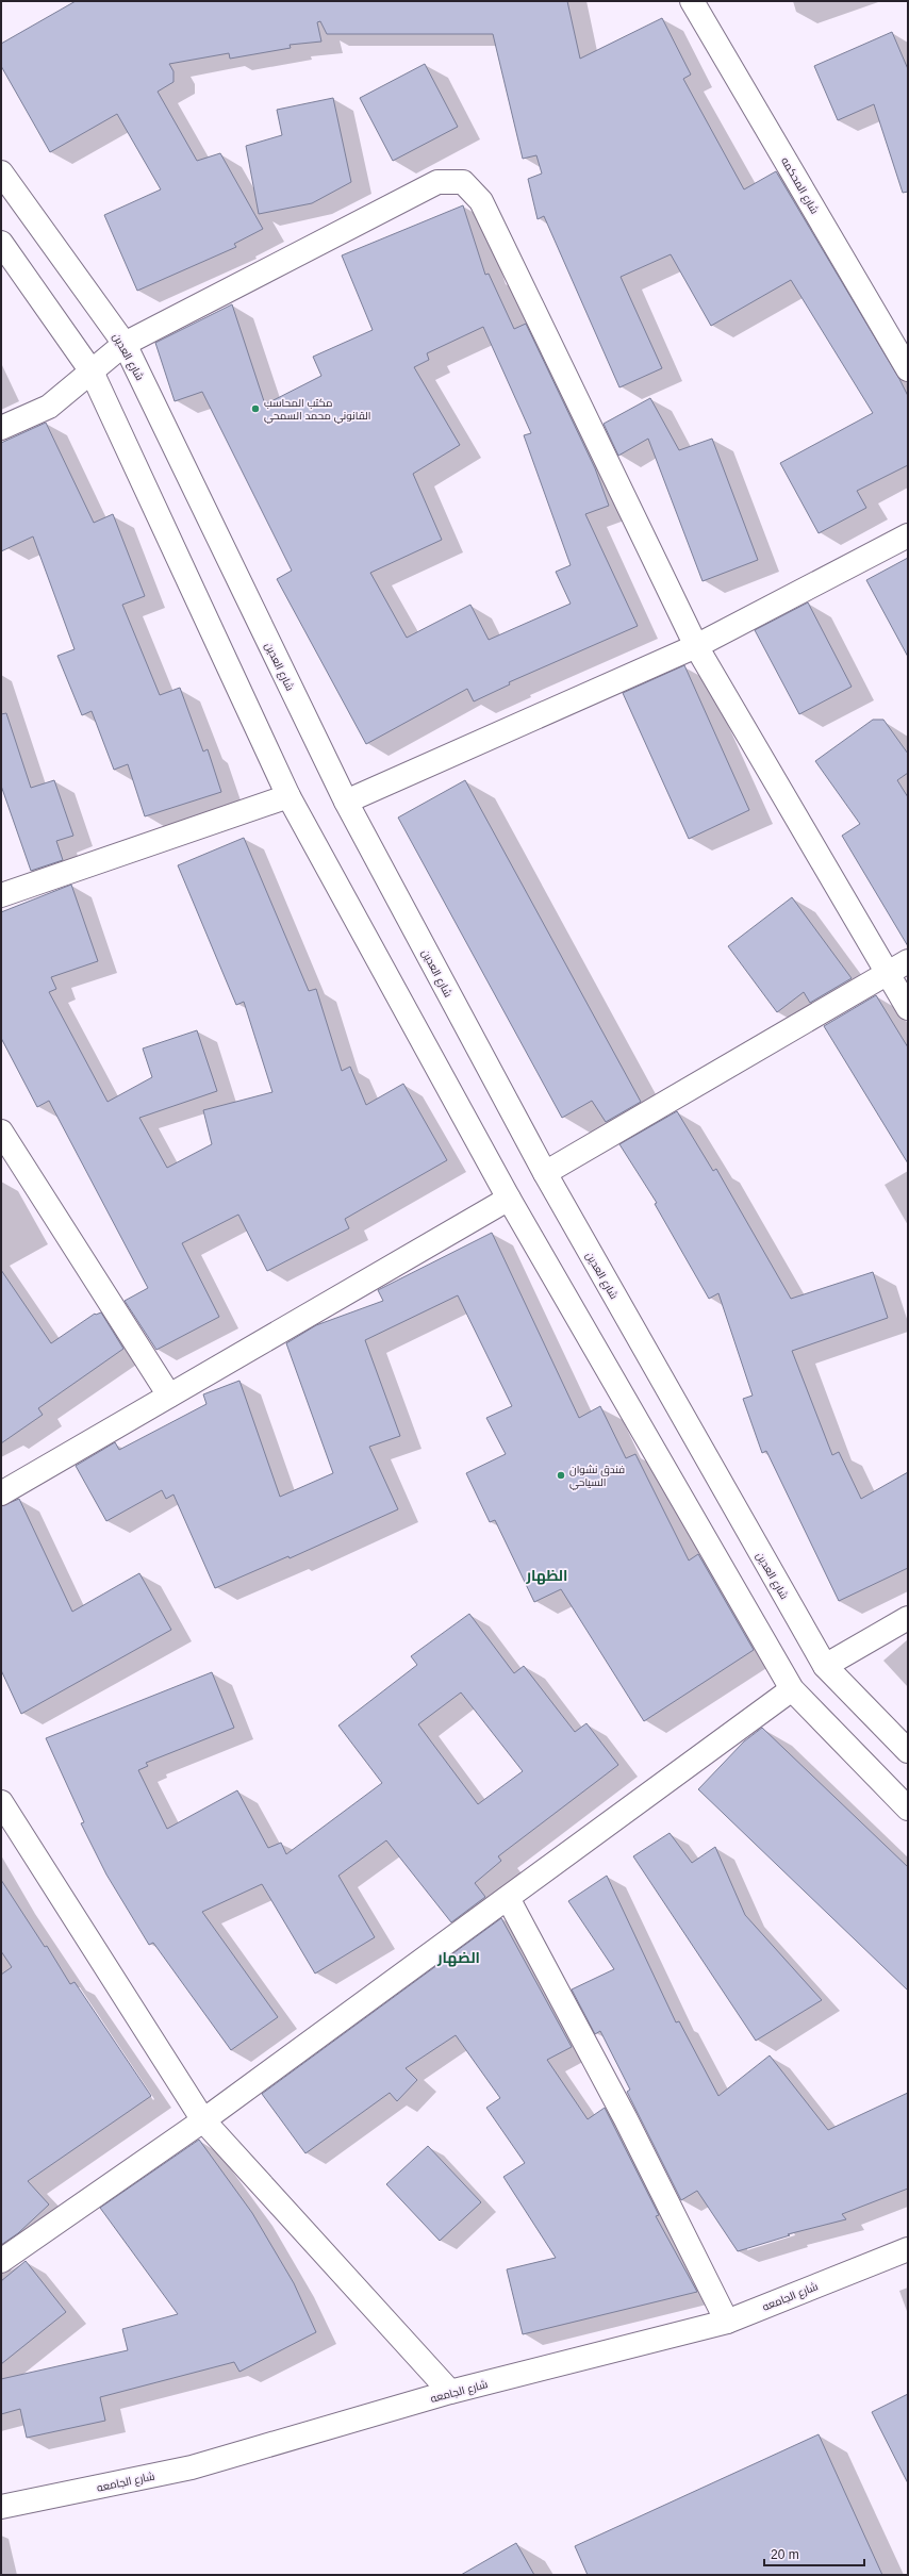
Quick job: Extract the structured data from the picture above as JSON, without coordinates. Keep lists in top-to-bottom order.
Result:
{
  "streets": {
    "street": ["شارع المحكمه", "شارع العدين", "شارع الجامعه"]
  },
  "districts": ["الظهار", "الضهار"],
  "places": ["مكتب المحاسب القانوني محمد السمحي", "فندق نشوان السياحي"],
  "scale_bar": "20 m"
}
